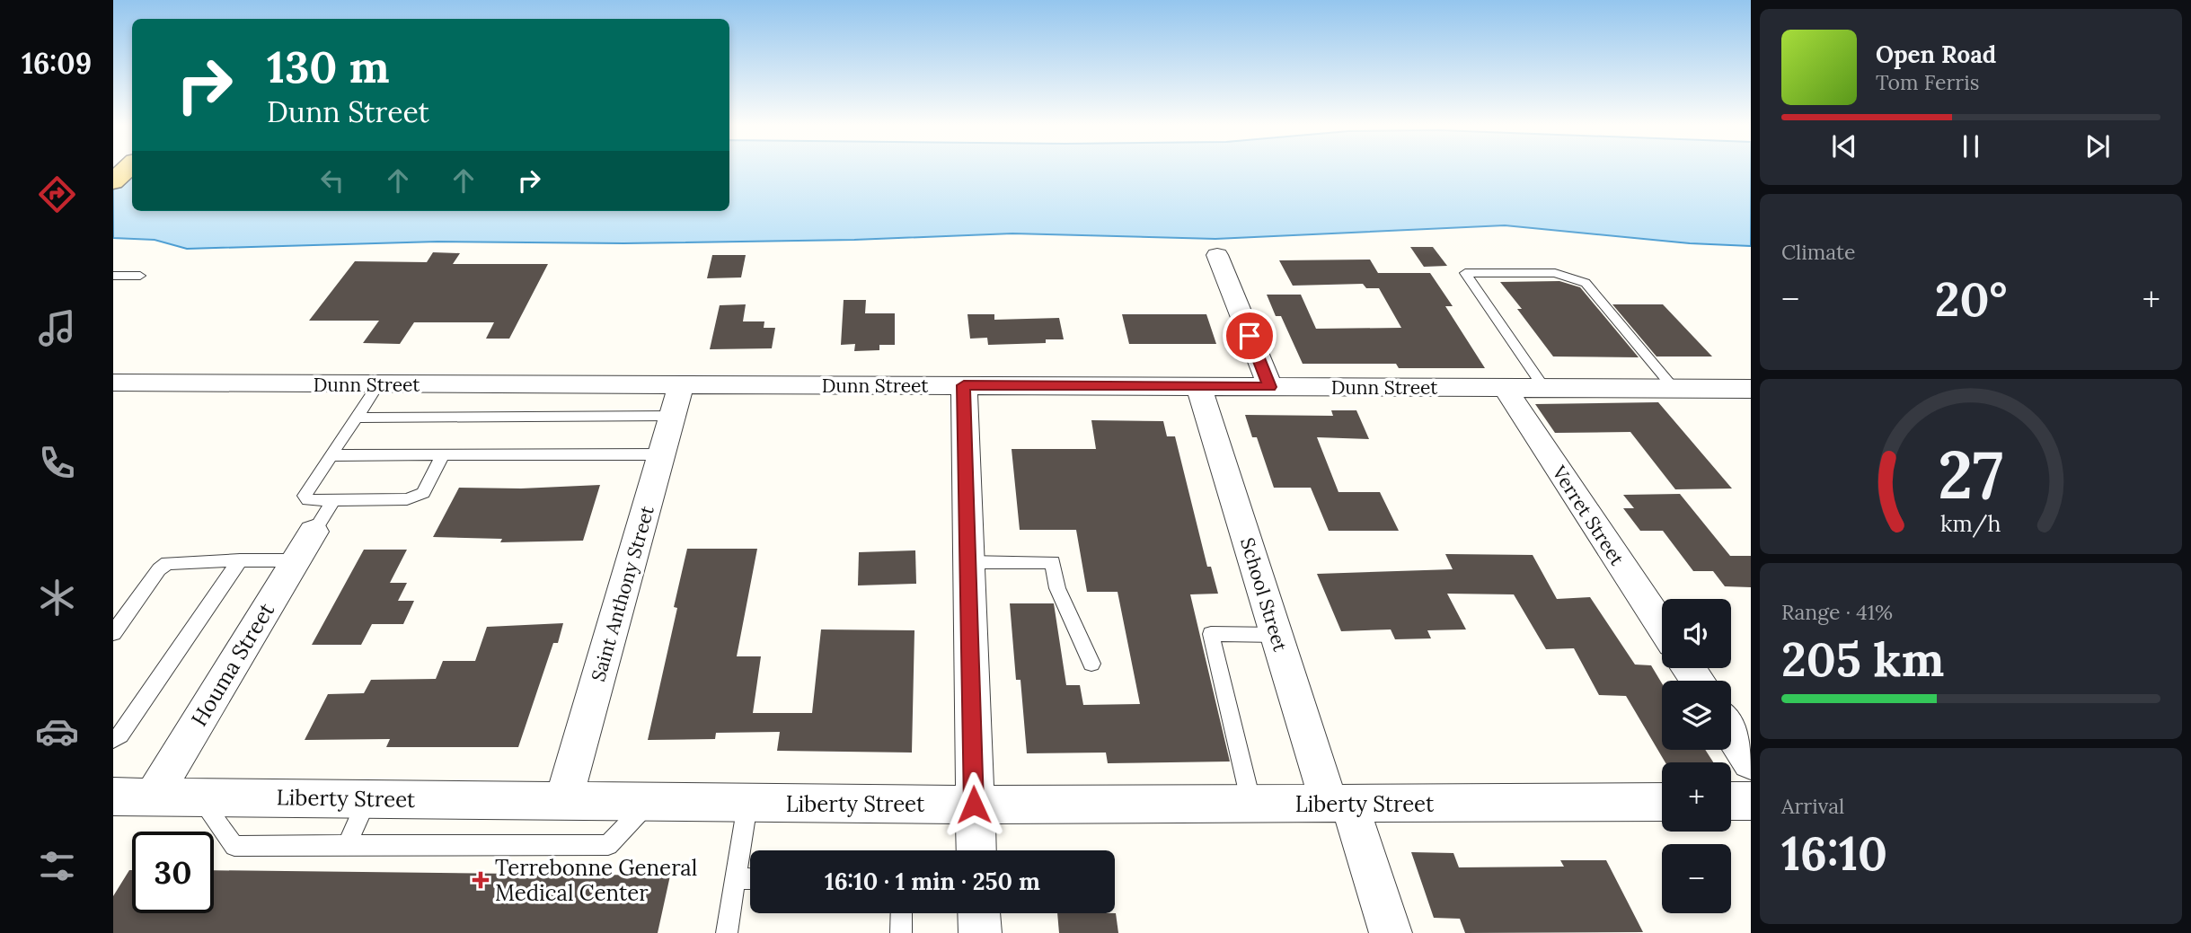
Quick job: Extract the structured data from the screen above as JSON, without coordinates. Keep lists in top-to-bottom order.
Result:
{
  "streets": {
    "street": [
      "Dunn Street",
      "Verret Street",
      "Saint Anthony Street",
      "School Street",
      "Houma Street",
      "Liberty Street"
    ]
  },
  "crossings": [
    ["Dunn Street", "Verret Street"],
    ["Dunn Street", "Saint Anthony Street"],
    ["Dunn Street", "School Street"],
    ["Saint Anthony Street", "Liberty Street"],
    ["School Street", "Liberty Street"],
    ["Houma Street", "Liberty Street"]
  ],
  "places": {
    "health": ["Terrebonne General Medical Center"]
  },
  "page": {
    "tabs": "16:09",
    "turn": ["130 m", "Dunn Street"],
    "song": ["Open Road", "Tom Ferris"],
    "tile": [
      "Climate",
      ["Range · 41%", "205 km"],
      ["Arrival", "16:10"]
    ],
    "heat": ["−", "20°", "+"],
    "map_buttons": ["+", "−"],
    "limit": "30",
    "trip": "16:10 · 1 min · 250 m",
    "gauge": ["27", "km/h"]
  }
}
